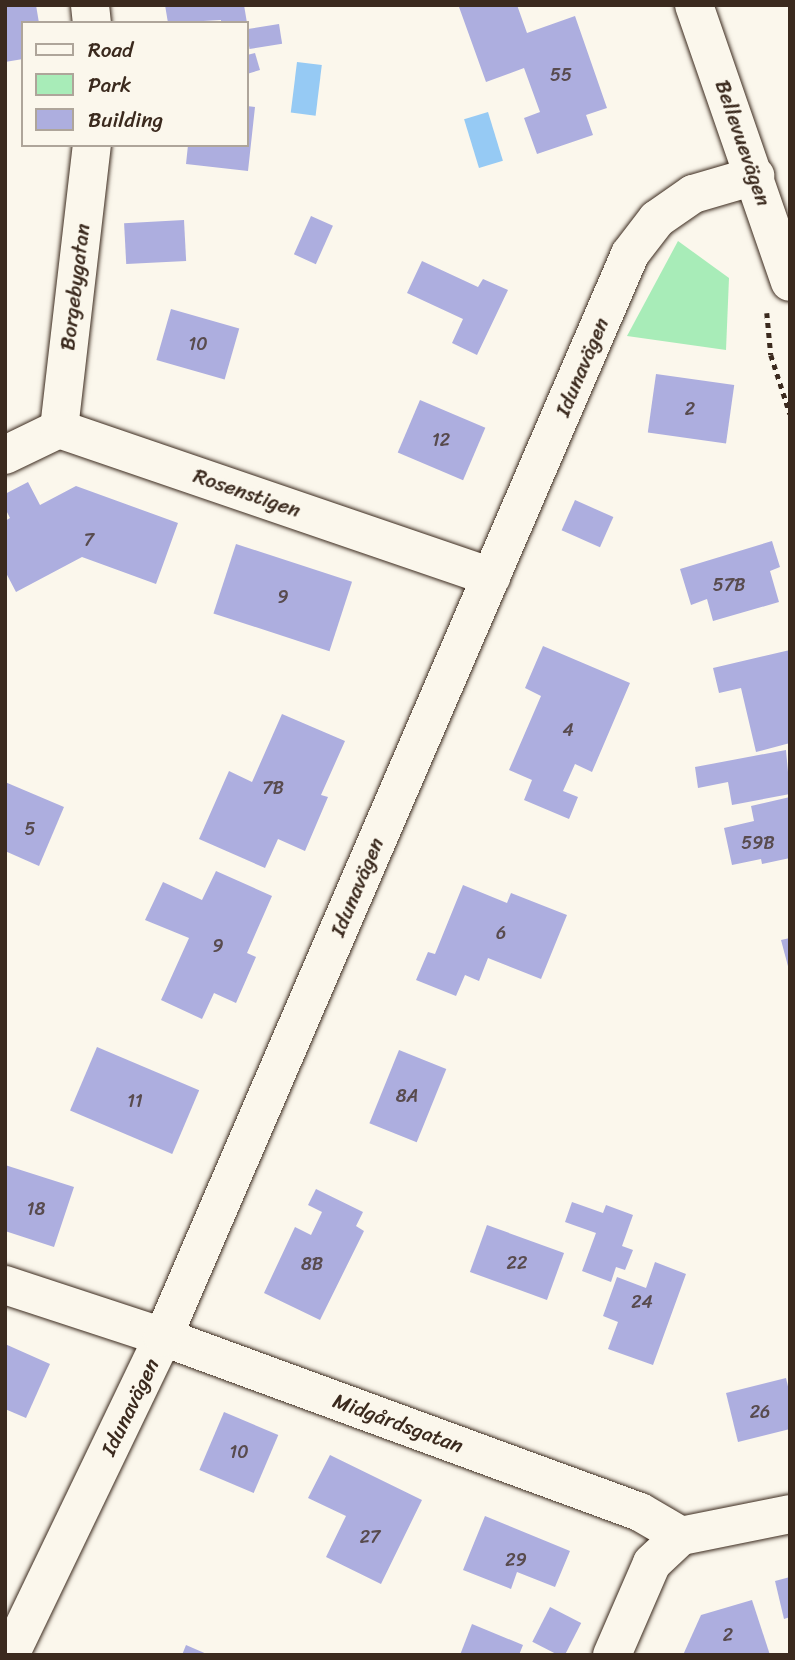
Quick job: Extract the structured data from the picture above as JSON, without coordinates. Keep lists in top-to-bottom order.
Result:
{
  "streets": {
    "street": [
      "Bellevuevägen",
      "Borgebygatan",
      "Idunavägen",
      "Rosenstigen",
      "Midgårdsgatan"
    ]
  },
  "crossings": [
    ["Bellevuevägen", "Idunavägen"],
    ["Borgebygatan", "Rosenstigen"],
    ["Idunavägen", "Rosenstigen"],
    ["Idunavägen", "Midgårdsgatan"]
  ],
  "house_numbers": [
    "55",
    "10",
    "2",
    "12",
    "7",
    "57B",
    "9",
    "4",
    "7B",
    "5",
    "59B",
    "6",
    "9",
    "8A",
    "11",
    "18",
    "22",
    "8B",
    "24",
    "26",
    "10",
    "27",
    "29",
    "2"
  ],
  "legend": ["Road", "Park", "Building"]
}
